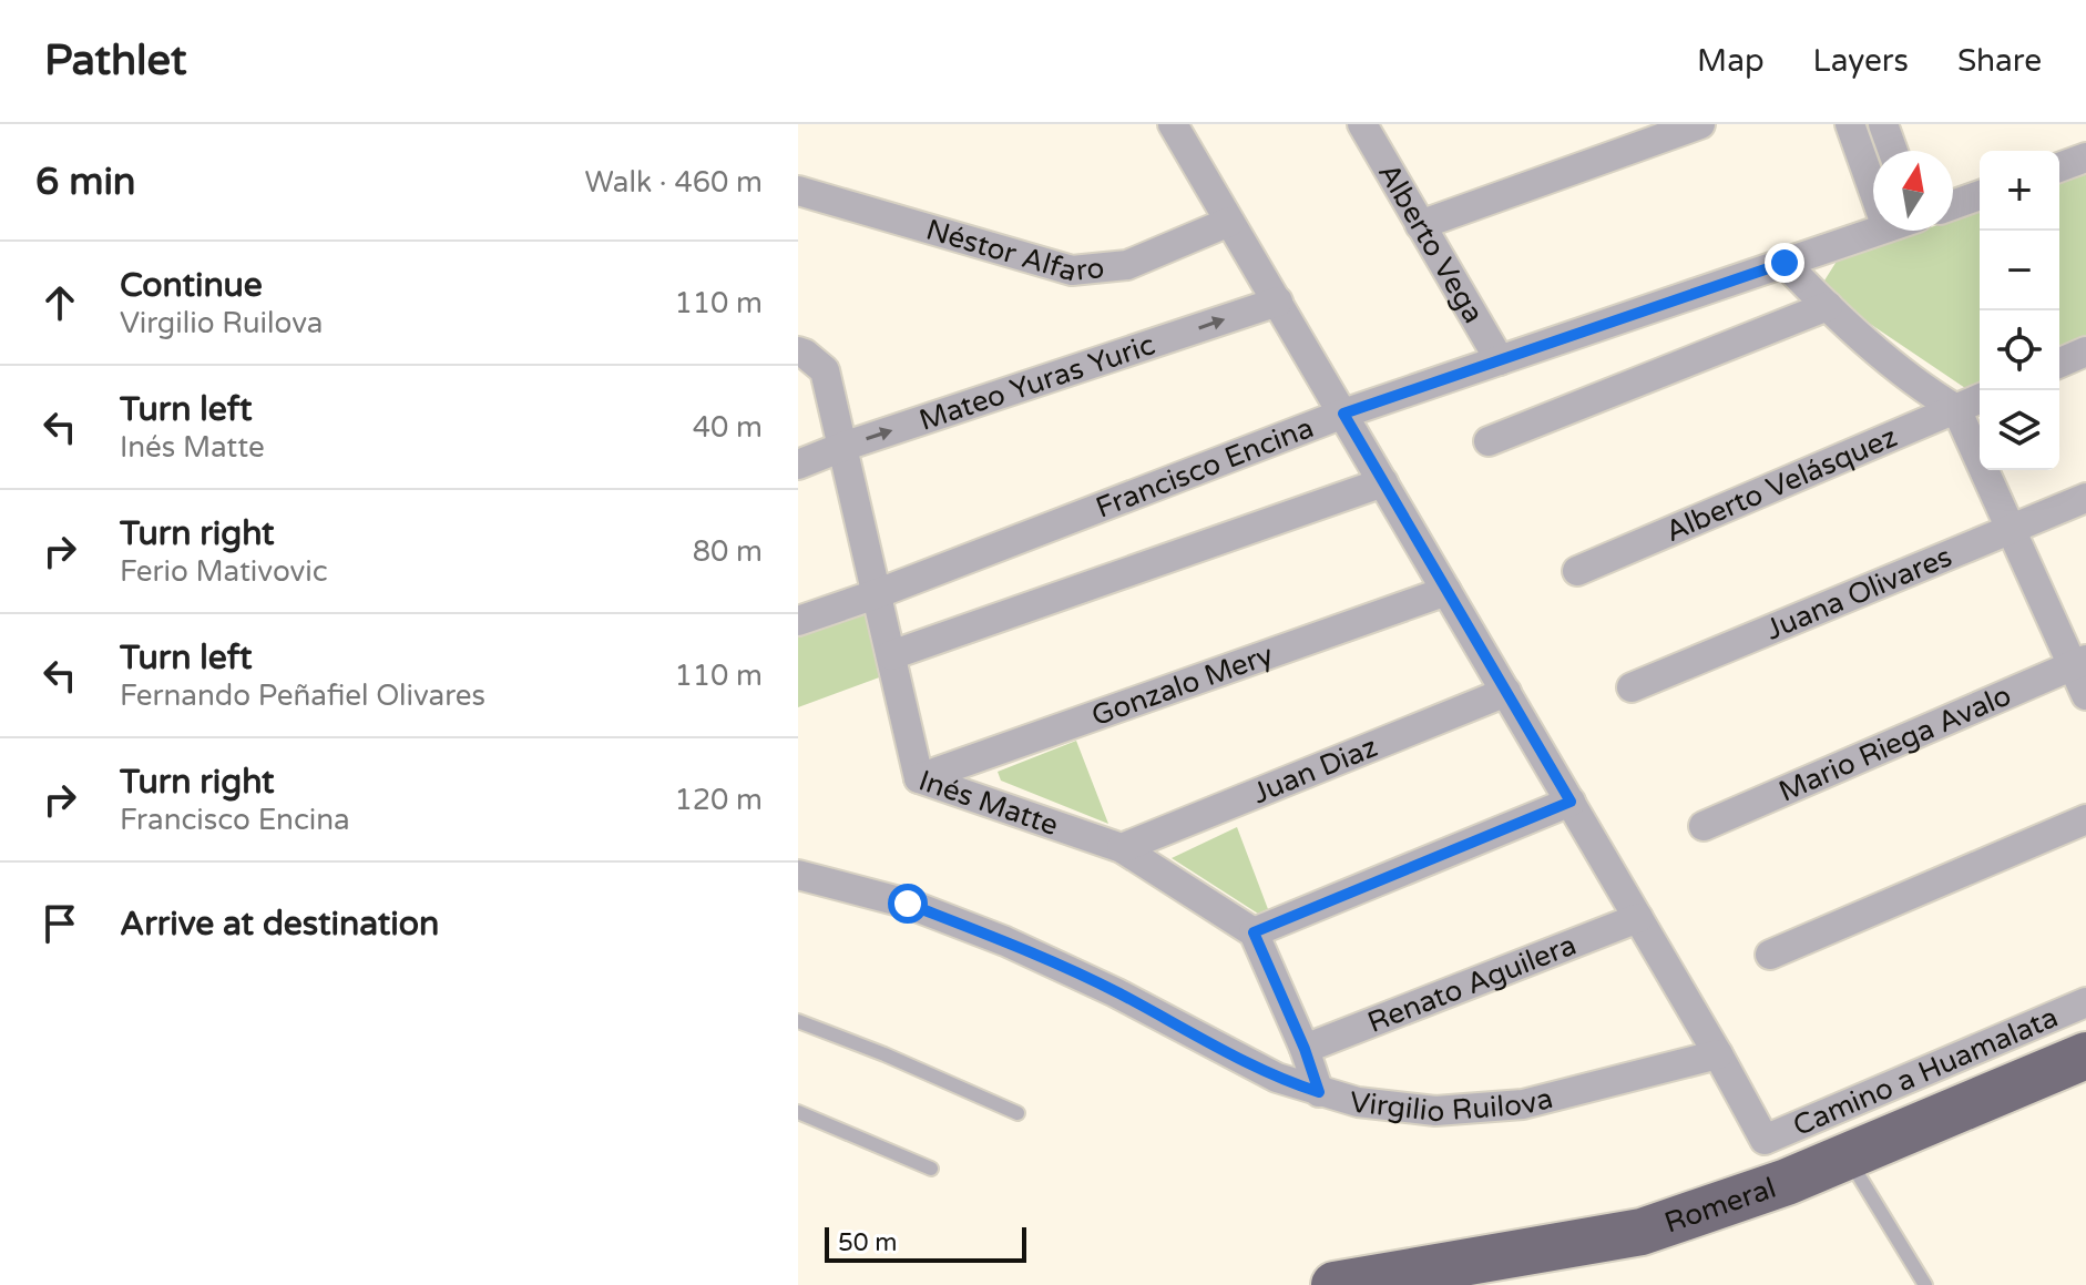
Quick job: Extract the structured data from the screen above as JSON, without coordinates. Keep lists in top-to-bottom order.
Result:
{
  "streets": {
    "highway": ["Romeral"],
    "street": [
      "Alberto Vega",
      "Néstor Alfaro",
      "Mateo Yuras Yuric",
      "Francisco Encina",
      "Alberto Velásquez",
      "Juana Olivares",
      "Gonzalo Mery",
      "Mario Riega Avalo",
      "Juan Diaz",
      "Inés Matte",
      "Renato Aguilera",
      "Camino a Huamalata",
      "Virgilio Ruilova"
    ]
  },
  "crossings": [
    ["Alberto Vega", "Francisco Encina"],
    ["Mateo Yuras Yuric", "Inés Matte"],
    ["Francisco Encina", "Inés Matte"],
    ["Gonzalo Mery", "Inés Matte"],
    ["Juan Diaz", "Inés Matte"],
    ["Camino a Huamalata", "Virgilio Ruilova"]
  ],
  "scale_bar": "50 m",
  "north": "top",
  "page": {
    "header": "Pathlet",
    "nav": ["Map", "Layers", "Share"],
    "heading": ["6 min", "Walk · 460 m"],
    "map_buttons": ["+", "−"],
    "list": [
      ["Continue", "Virgilio Ruilova", "110 m"],
      ["Turn left", "Inés Matte", "40 m"],
      ["Turn right", "Ferio Mativovic", "80 m"],
      ["Turn left", "Fernando Peñafiel Olivares", "110 m"],
      ["Turn right", "Francisco Encina", "120 m"],
      "Arrive at destination"
    ],
    "scale": "50 m"
  }
}
